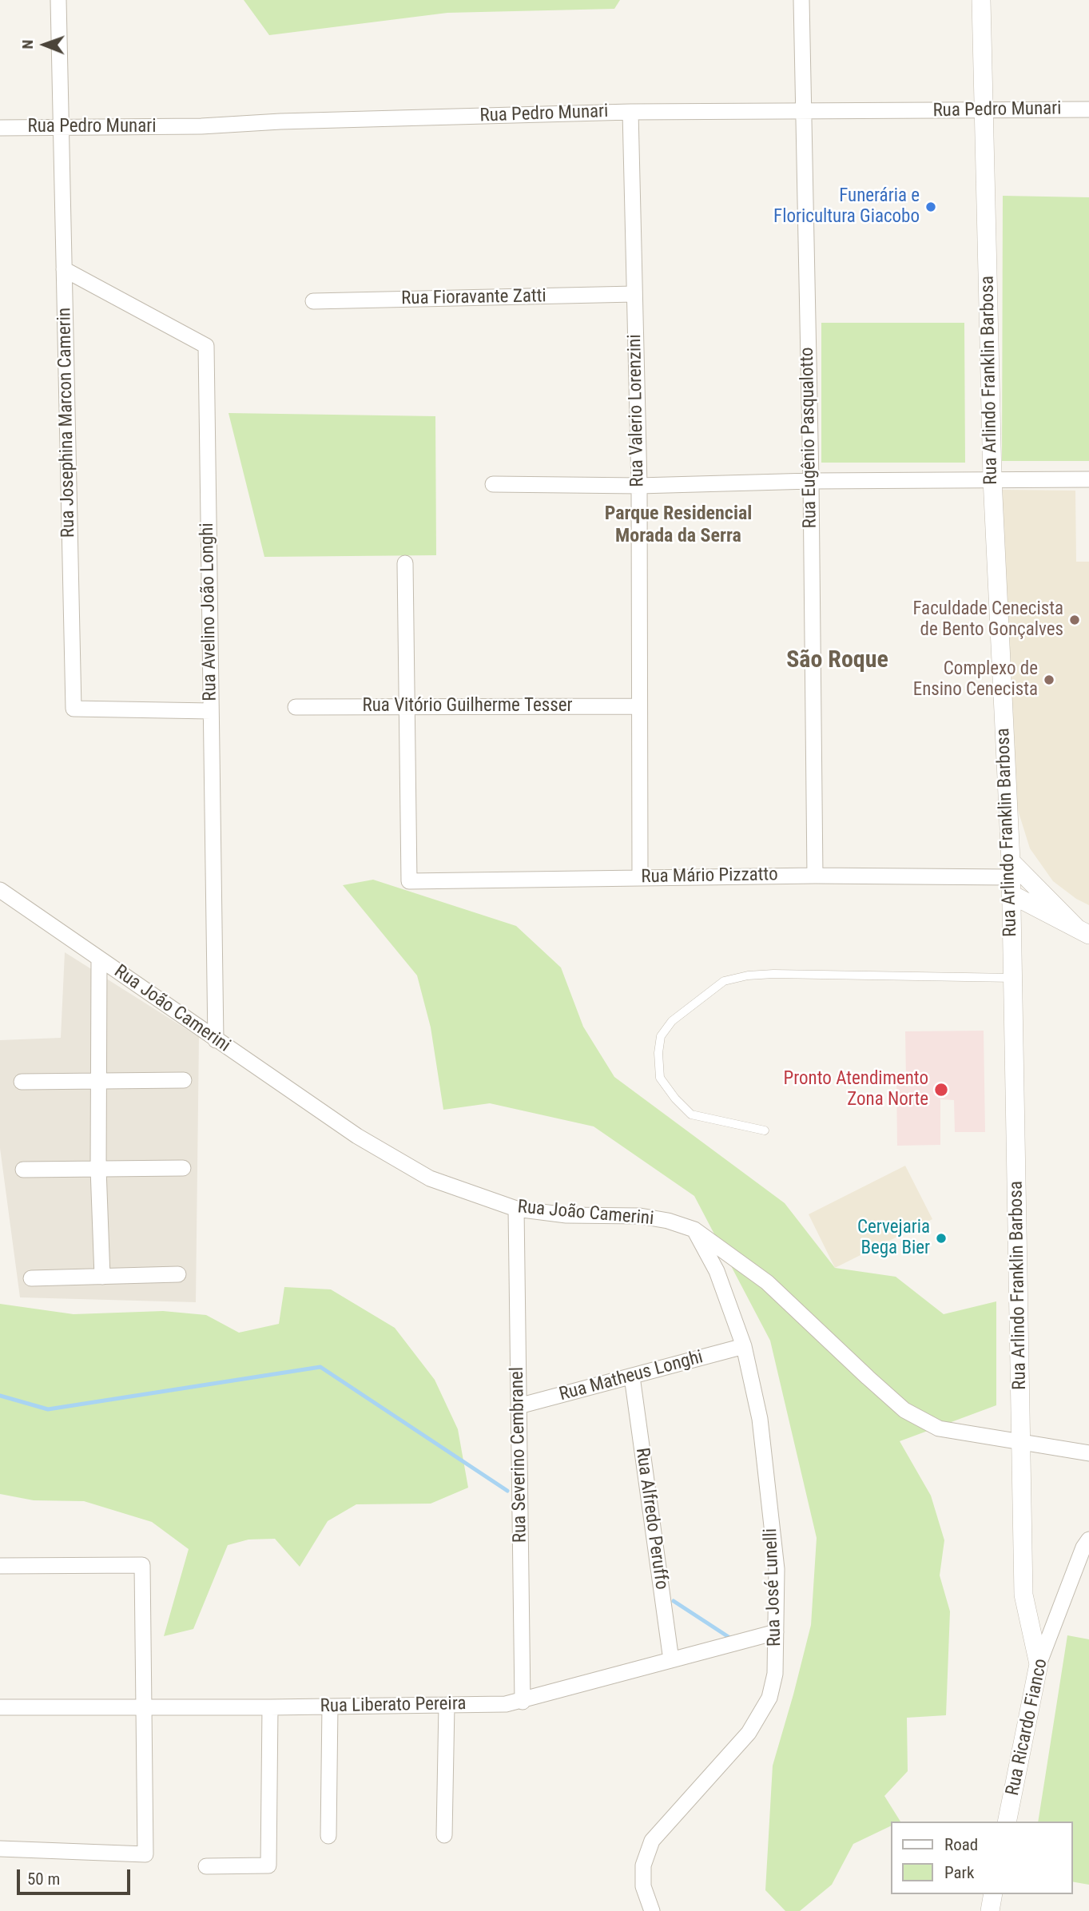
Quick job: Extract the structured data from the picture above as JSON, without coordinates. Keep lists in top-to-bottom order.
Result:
{
  "streets": {
    "street": [
      "Rua Pedro Munari",
      "Rua Fioravante Zatti",
      "Rua Arlindo Franklin Barbosa",
      "Rua Valerio Lorenzini",
      "Rua Josephina Marcon Camerin",
      "Rua Eugênio Pasqualotto",
      "Rua Avelino João Longhi",
      "Rua Vitório Guilherme Tesser",
      "Rua Mário Pizzatto",
      "Rua João Camerini",
      "Rua Matheus Longhi",
      "Rua Severino Cembranel",
      "Rua Alfredo Peruffo",
      "Rua José Lunelli",
      "Rua Liberato Pereira",
      "Rua Ricardo Fianco"
    ]
  },
  "crossings": [
    ["Rua Pedro Munari", "Rua Arlindo Franklin Barbosa"],
    ["Rua Pedro Munari", "Rua Valerio Lorenzini"],
    ["Rua Pedro Munari", "Rua Josephina Marcon Camerin"],
    ["Rua Pedro Munari", "Rua Eugênio Pasqualotto"],
    ["Rua Fioravante Zatti", "Rua Valerio Lorenzini"],
    ["Rua Arlindo Franklin Barbosa", "Rua Mário Pizzatto"],
    ["Rua Arlindo Franklin Barbosa", "Rua João Camerini"],
    ["Rua Arlindo Franklin Barbosa", "Rua Ricardo Fianco"],
    ["Rua Valerio Lorenzini", "Rua Vitório Guilherme Tesser"],
    ["Rua Valerio Lorenzini", "Rua Mário Pizzatto"],
    ["Rua Josephina Marcon Camerin", "Rua Avelino João Longhi"],
    ["Rua Eugênio Pasqualotto", "Rua Mário Pizzatto"],
    ["Rua Avelino João Longhi", "Rua João Camerini"],
    ["Rua Vitório Guilherme Tesser", "Rua Mário Pizzatto"],
    ["Rua João Camerini", "Rua Severino Cembranel"],
    ["Rua João Camerini", "Rua José Lunelli"],
    ["Rua Matheus Longhi", "Rua Severino Cembranel"],
    ["Rua Matheus Longhi", "Rua Alfredo Peruffo"],
    ["Rua Matheus Longhi", "Rua José Lunelli"],
    ["Rua Severino Cembranel", "Rua Liberato Pereira"],
    ["Rua Alfredo Peruffo", "Rua Liberato Pereira"],
    ["Rua José Lunelli", "Rua Liberato Pereira"]
  ],
  "districts": ["Parque Residencial Morada da Serra", "São Roque"],
  "places": [
    "Funerária e Floricultura Giacobo",
    "Faculdade Cenecista de Bento Gonçalves",
    "Complexo de Ensino Cenecista",
    "Pronto Atendimento Zona Norte",
    "Cervejaria Bega Bier"
  ],
  "legend": ["Road", "Park"],
  "scale_bar": "50 m",
  "north": "left"
}
